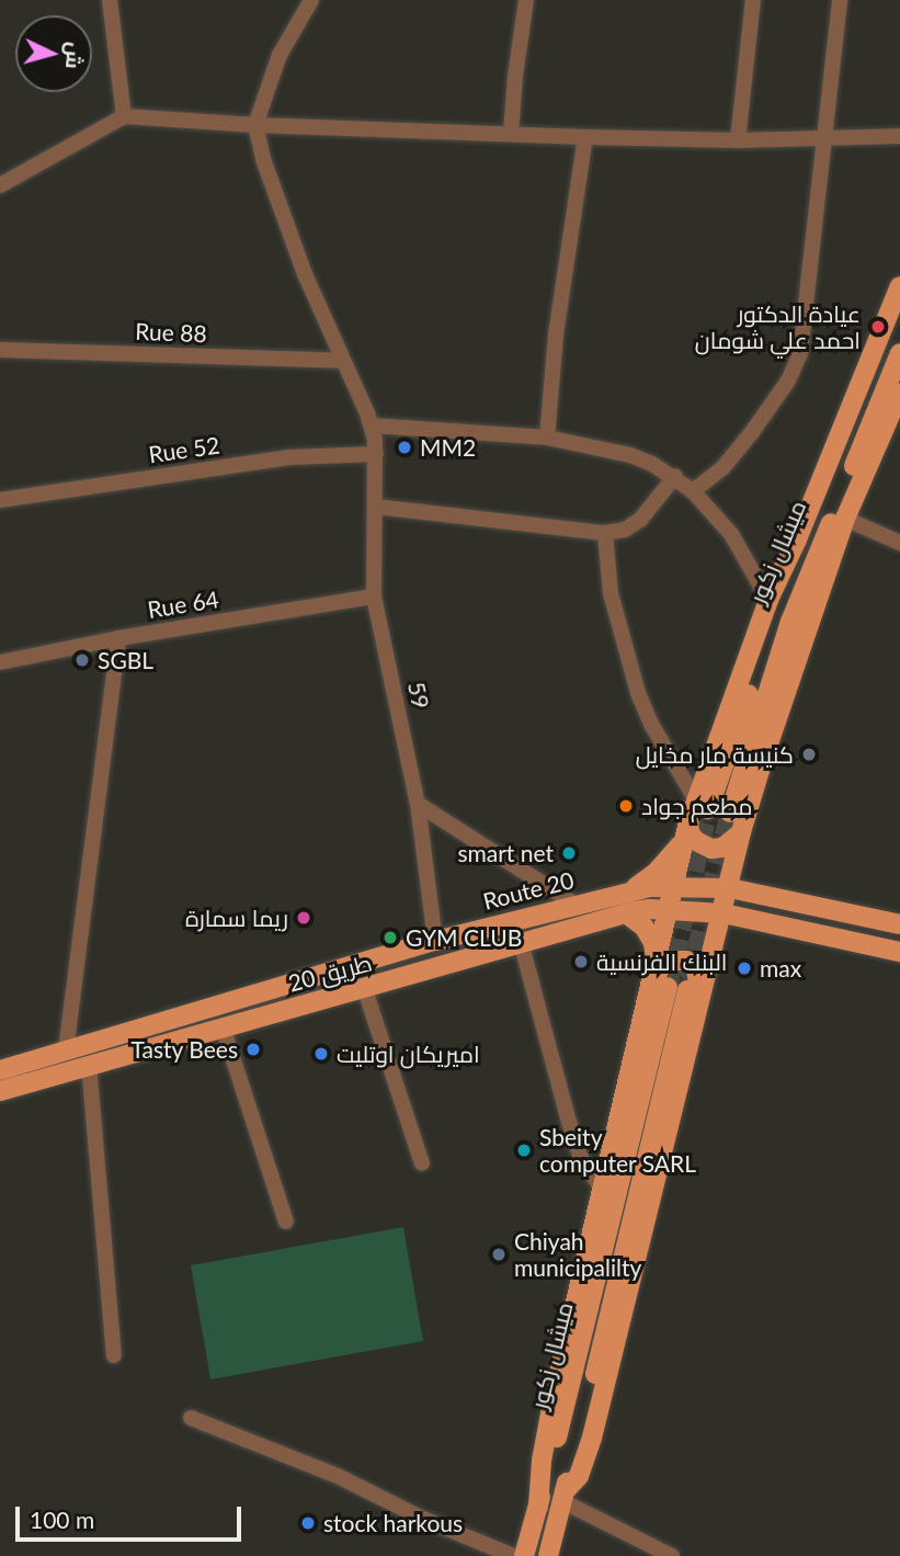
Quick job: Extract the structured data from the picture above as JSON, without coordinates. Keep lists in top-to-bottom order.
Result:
{
  "streets": {
    "main road": ["ميشال زكور", "Route 20", "طريق 20"],
    "street": [
      "Rue 88",
      "Rue 52",
      "Rue 64",
      "59"
    ]
  },
  "crossings": [
    ["Rue 88", "59"],
    ["Rue 52", "59"],
    ["ميشال زكور", "Route 20"],
    ["ميشال زكور", "طريق 20"],
    ["Rue 64", "59"],
    ["59", "Route 20"]
  ],
  "places": [
    "عيادة الدكتور احمد علي شومان",
    "MM2",
    "SGBL",
    "كنيسة مار مخايل",
    "مطعم جواد",
    "smart net",
    "ريما سمارة",
    "GYM CLUB",
    "البنك الفرنسية",
    "max",
    "Tasty Bees",
    "اميريكان اوتليت",
    "Sbeity computer SARL",
    "Chiyah municipalilty",
    "stock harkous"
  ],
  "scale_bar": "100 m",
  "north": "right"
}
